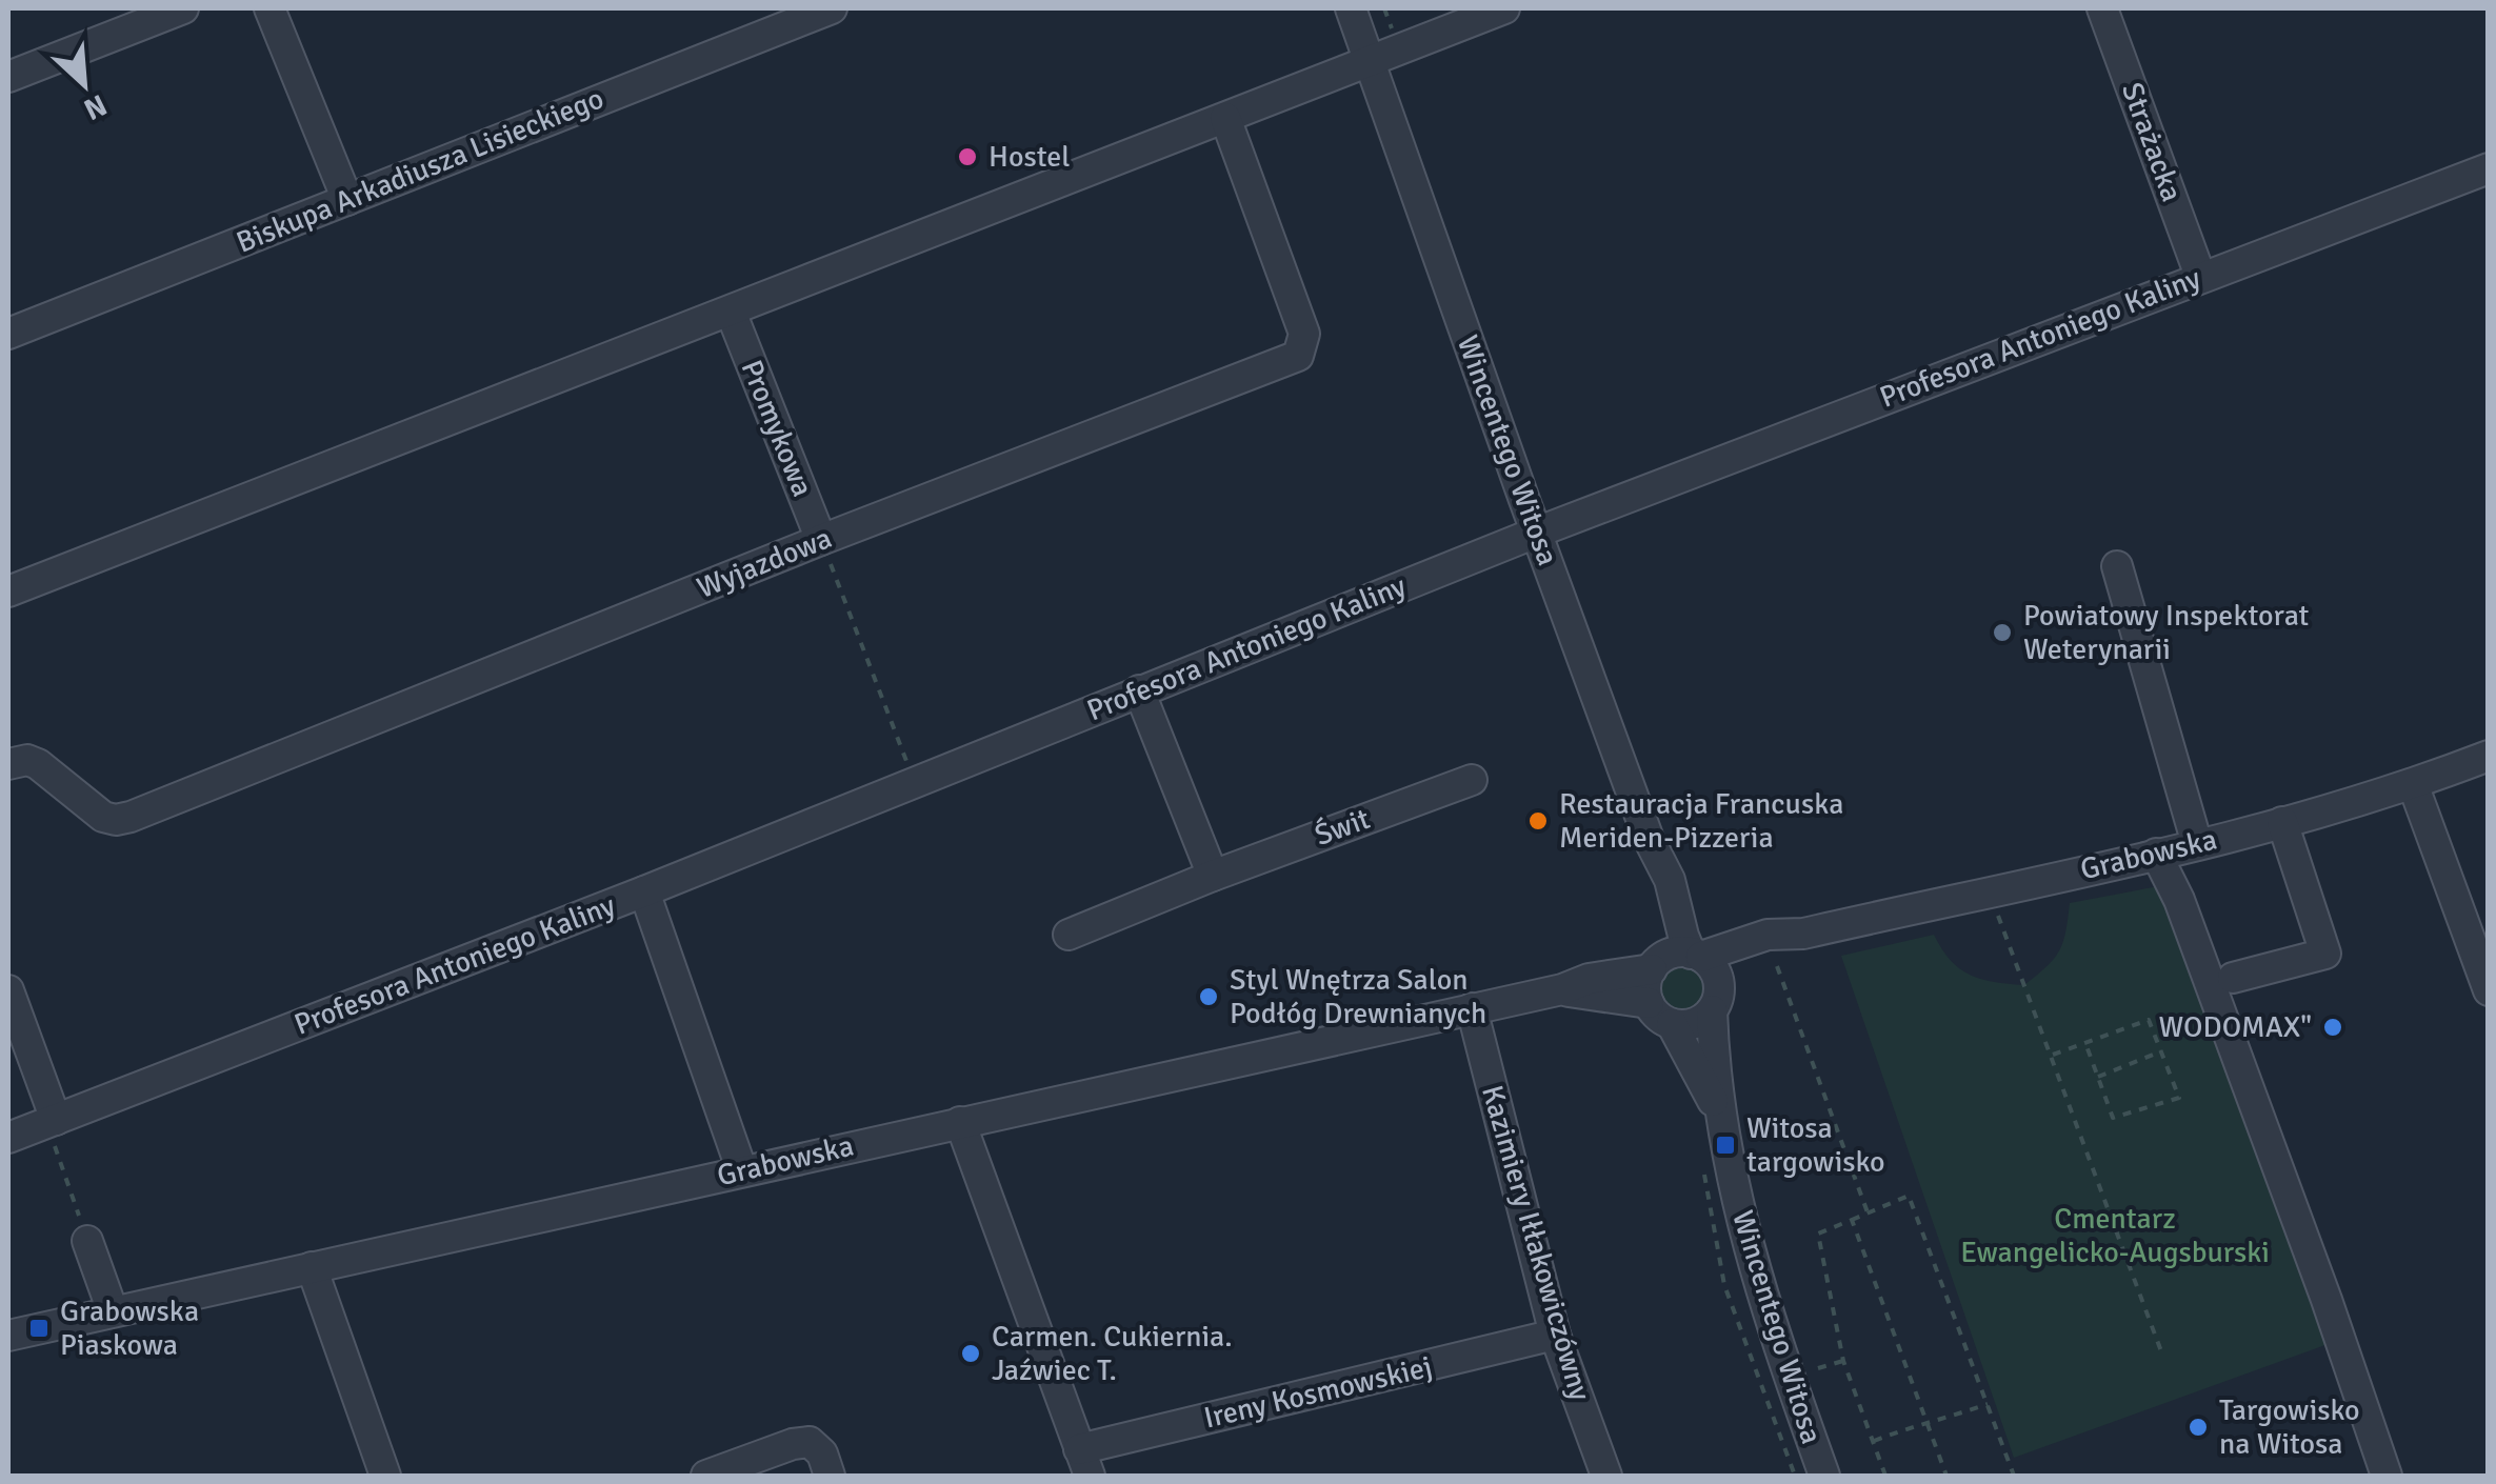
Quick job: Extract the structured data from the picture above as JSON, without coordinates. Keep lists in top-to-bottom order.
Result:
{
  "streets": {
    "street": [
      "Strażacka",
      "Biskupa Arkadiusza Lisieckiego",
      "Profesora Antoniego Kaliny",
      "Promykowa",
      "Wincentego Witosa",
      "Wyjazdowa",
      "Świt",
      "Grabowska",
      "Kazimiery Iłłakowiczówny",
      "Ireny Kosmowskiej"
    ]
  },
  "crossings": [
    ["Strażacka", "Profesora Antoniego Kaliny"],
    ["Profesora Antoniego Kaliny", "Wincentego Witosa"],
    ["Promykowa", "Wyjazdowa"],
    ["Wincentego Witosa", "Grabowska"],
    ["Grabowska", "Kazimiery Iłłakowiczówny"],
    ["Kazimiery Iłłakowiczówny", "Ireny Kosmowskiej"]
  ],
  "parks": ["Cmentarz Ewangelicko-Augsburski"],
  "places": {
    "other": [
      "Hostel",
      "Powiatowy Inspektorat Weterynarii",
      "Restauracja Francuska Meriden-Pizzeria",
      "Styl Wnętrza Salon Podłóg Drewnianych",
      "WODOMAX\"",
      "Carmen. Cukiernia. Jaźwiec T.",
      "Targowisko na Witosa"
    ],
    "transit": ["Witosa targowisko", "Grabowska Piaskowa"]
  },
  "north": "bottom right"
}
